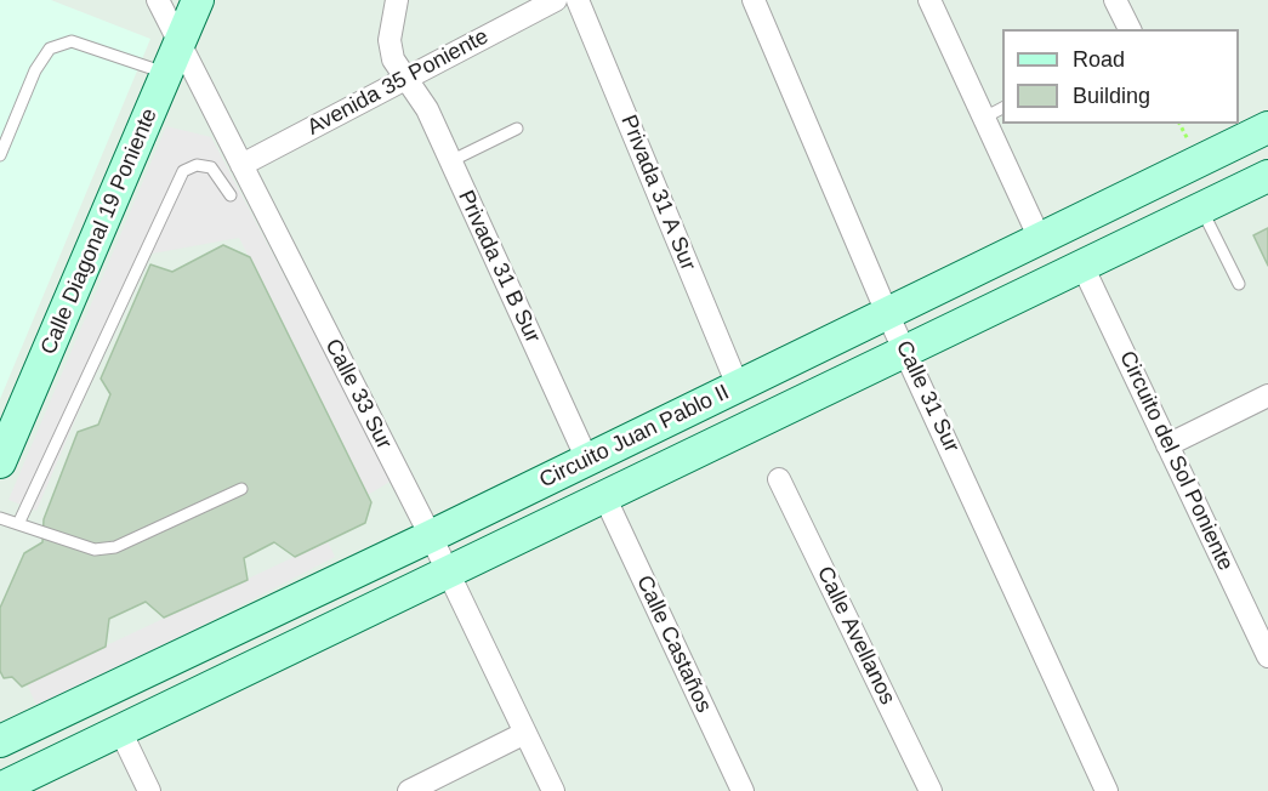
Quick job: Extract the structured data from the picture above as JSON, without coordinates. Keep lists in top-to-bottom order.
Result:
{
  "streets": {
    "main road": ["Calle Diagonal 19 Poniente", "Circuito Juan Pablo II"],
    "street": [
      "Avenida 35 Poniente",
      "Privada 31 A Sur",
      "Privada 31 B Sur",
      "Calle 33 Sur",
      "Calle 31 Sur",
      "Circuito del Sol Poniente",
      "Calle Avellanos",
      "Calle Castaños"
    ]
  },
  "crossings": [
    ["Avenida 35 Poniente", "Privada 31 B Sur"],
    ["Avenida 35 Poniente", "Calle 33 Sur"],
    ["Privada 31 A Sur", "Circuito Juan Pablo II"],
    ["Calle Diagonal 19 Poniente", "Calle 33 Sur"],
    ["Privada 31 B Sur", "Circuito Juan Pablo II"],
    ["Calle 33 Sur", "Circuito Juan Pablo II"],
    ["Calle 31 Sur", "Circuito Juan Pablo II"],
    ["Circuito Juan Pablo II", "Circuito del Sol Poniente"],
    ["Circuito Juan Pablo II", "Calle Castaños"]
  ],
  "legend": ["Road", "Building"]
}
